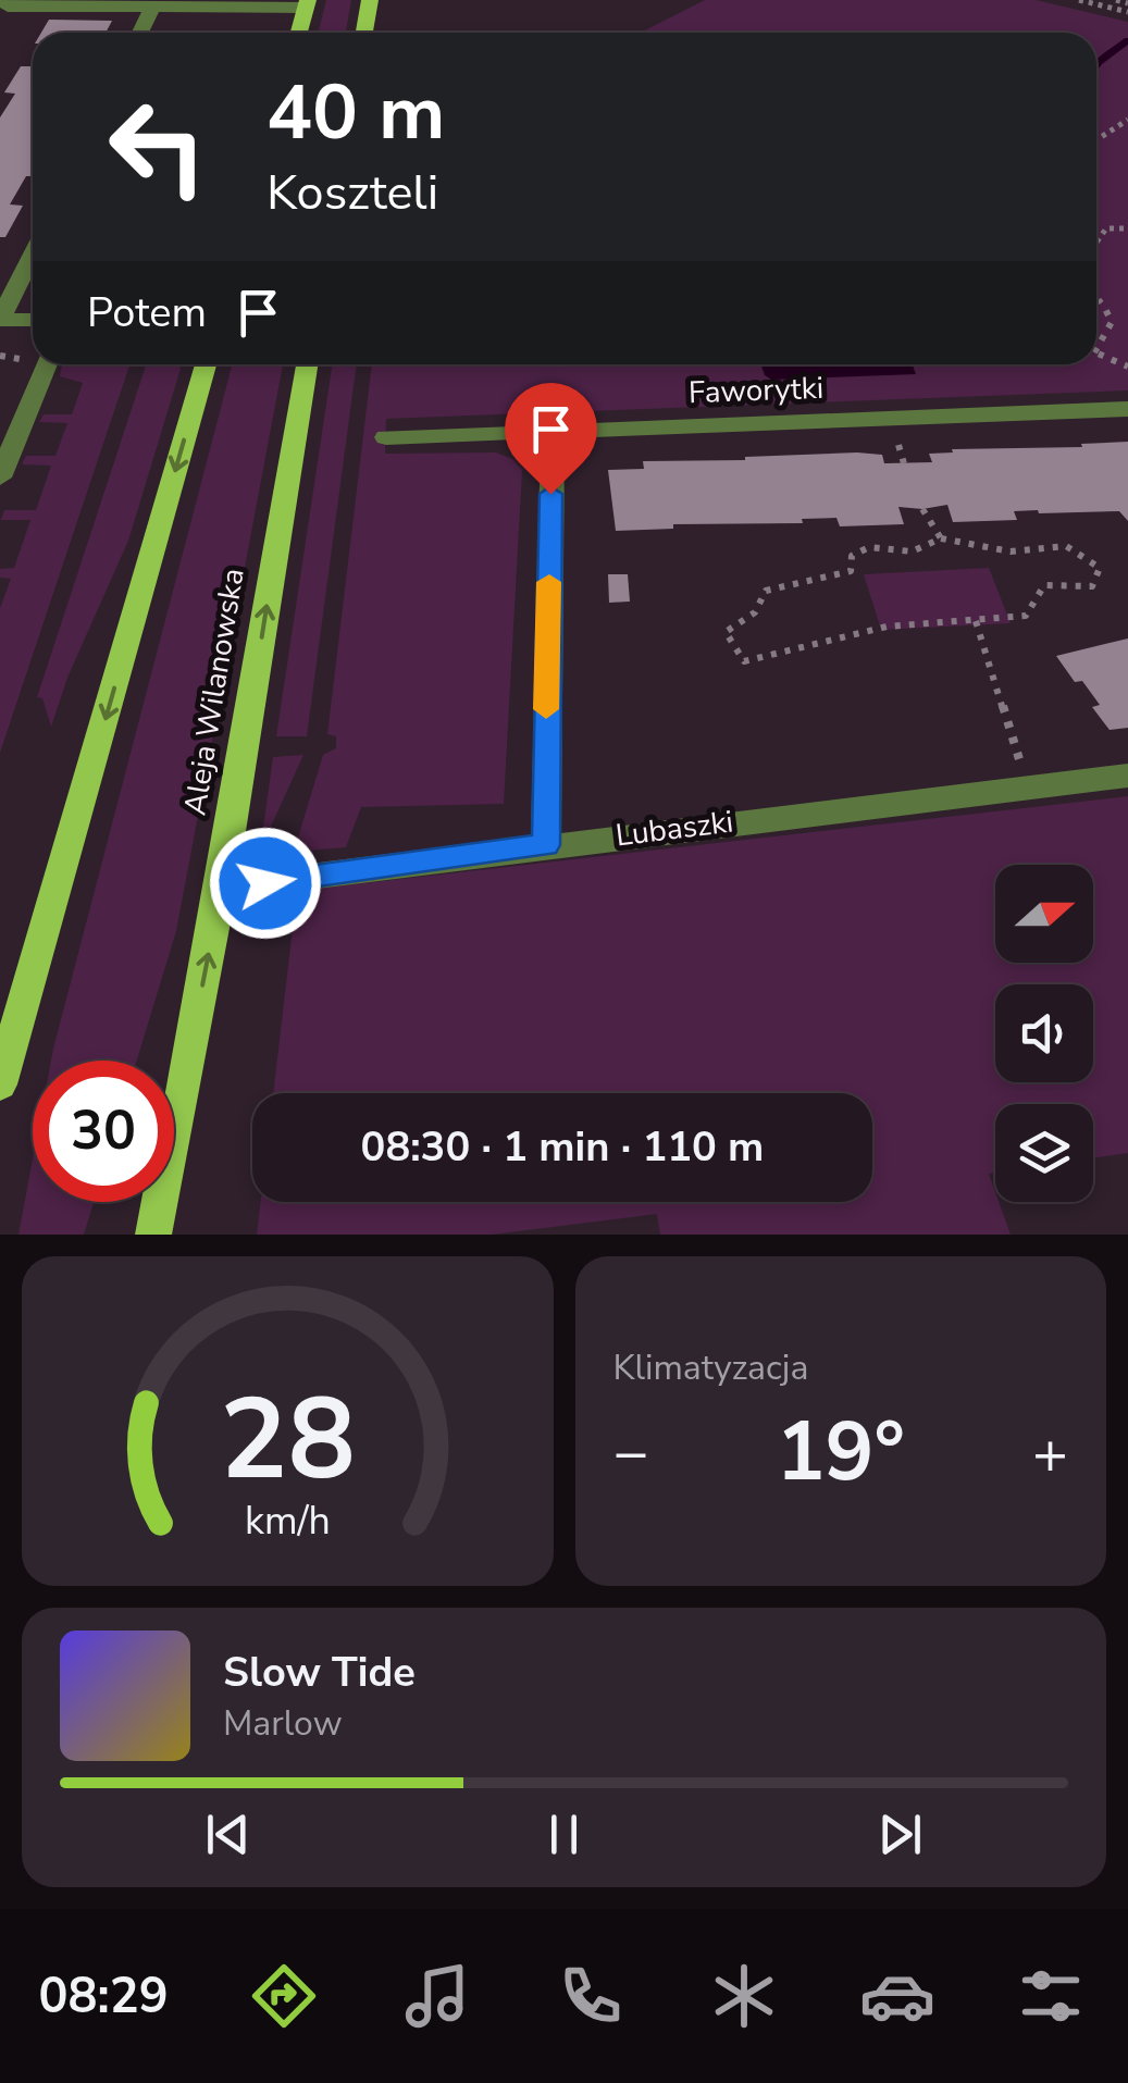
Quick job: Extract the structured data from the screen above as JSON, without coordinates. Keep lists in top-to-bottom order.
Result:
{
  "streets": {
    "main road": ["Aleja Wilanowska"],
    "street": ["Faworytki", "Lubaszki"]
  },
  "crossings": [
    ["Aleja Wilanowska", "Lubaszki"]
  ],
  "north": "right",
  "page": {
    "turn": ["40 m", "Koszteli"],
    "then": "Potem",
    "limit": "30",
    "trip": "08:30 · 1 min · 110 m",
    "tile": "Klimatyzacja",
    "heat": ["−", "19°", "+"],
    "song": ["Slow Tide", "Marlow"],
    "tabs": "08:29",
    "gauge": ["28", "km/h"]
  }
}
